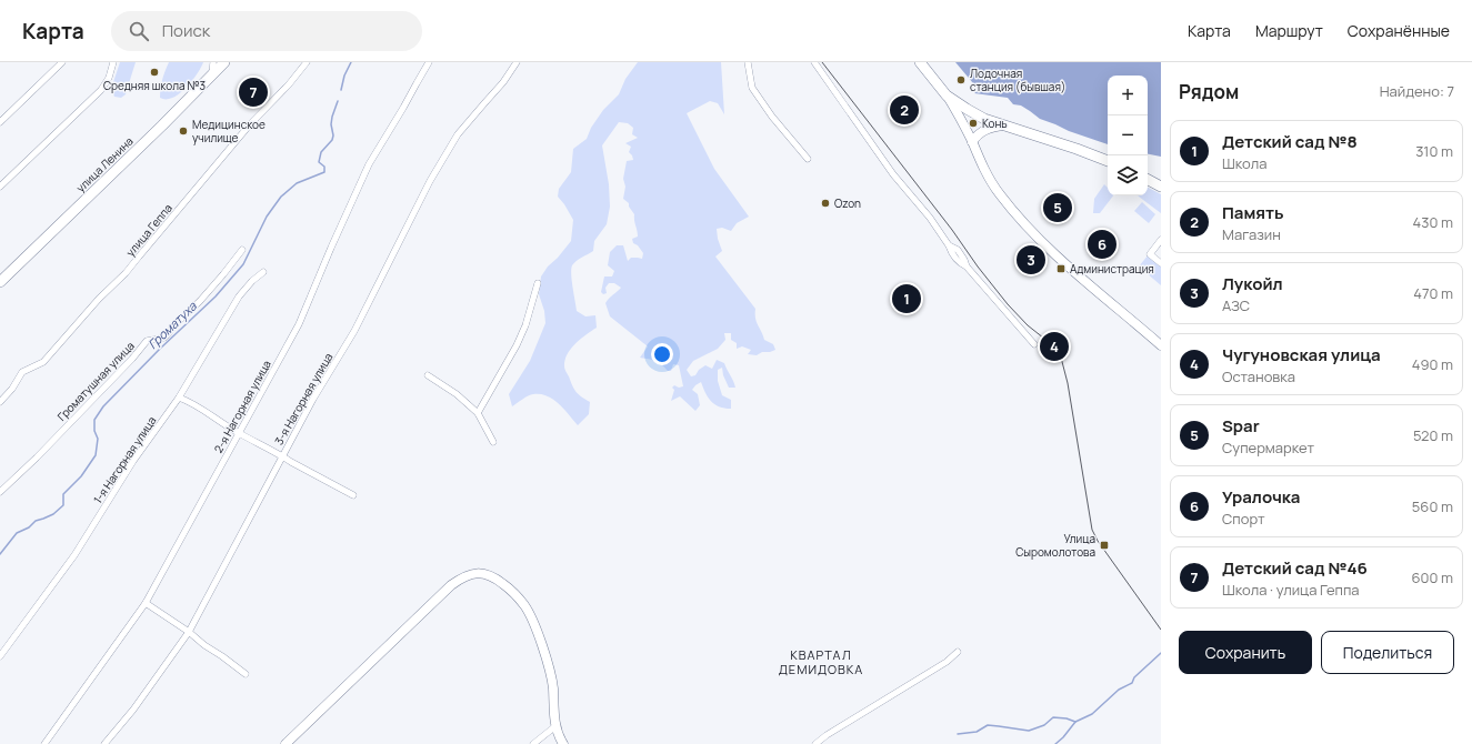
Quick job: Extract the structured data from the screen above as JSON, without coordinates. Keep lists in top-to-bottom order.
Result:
{
  "streets": {
    "main road": ["улица Ленина"],
    "street": [
      "улица Геппа",
      "Громатушная улица",
      "3-я Нагорная улица",
      "2-я Нагорная улица",
      "1-я Нагорная улица"
    ]
  },
  "districts": ["КВАРТАЛ ДЕМИДОВКА"],
  "water": ["Громатуха"],
  "places": {
    "other": [
      "Средняя школа №3",
      "Лодочная станция (бывшая)",
      "Конь",
      "Медицинское училище",
      "Ozon"
    ],
    "transit": ["Администрация", "Улица Сыромолотова"]
  },
  "page": {
    "header": "Карта",
    "search": "Поиск",
    "nav": ["Карта", "Маршрут", "Сохранённые"],
    "heading": ["Рядом", "Найдено: 7"],
    "map_buttons": ["+", "−"],
    "pins": [
      "7",
      "2",
      "5",
      "6",
      "3",
      "1",
      "4"
    ],
    "list": [
      {
        "mark": "1",
        "name": "Детский сад №8",
        "note": "Школа",
        "value": "310 m"
      },
      {
        "mark": "2",
        "name": "Память",
        "note": "Магазин",
        "value": "430 m"
      },
      {
        "mark": "3",
        "name": "Лукойл",
        "note": "АЗС",
        "value": "470 m"
      },
      {
        "mark": "4",
        "name": "Чугуновская улица",
        "note": "Остановка",
        "value": "490 m"
      },
      {
        "mark": "5",
        "name": "Spar",
        "note": "Супермаркет",
        "value": "520 m"
      },
      {
        "mark": "6",
        "name": "Уралочка",
        "note": "Спорт",
        "value": "560 m"
      },
      {
        "mark": "7",
        "name": "Детский сад №46",
        "note": "Школа · улица Геппа",
        "value": "600 m"
      }
    ],
    "buttons": ["Сохранить", "Поделиться"]
  }
}
